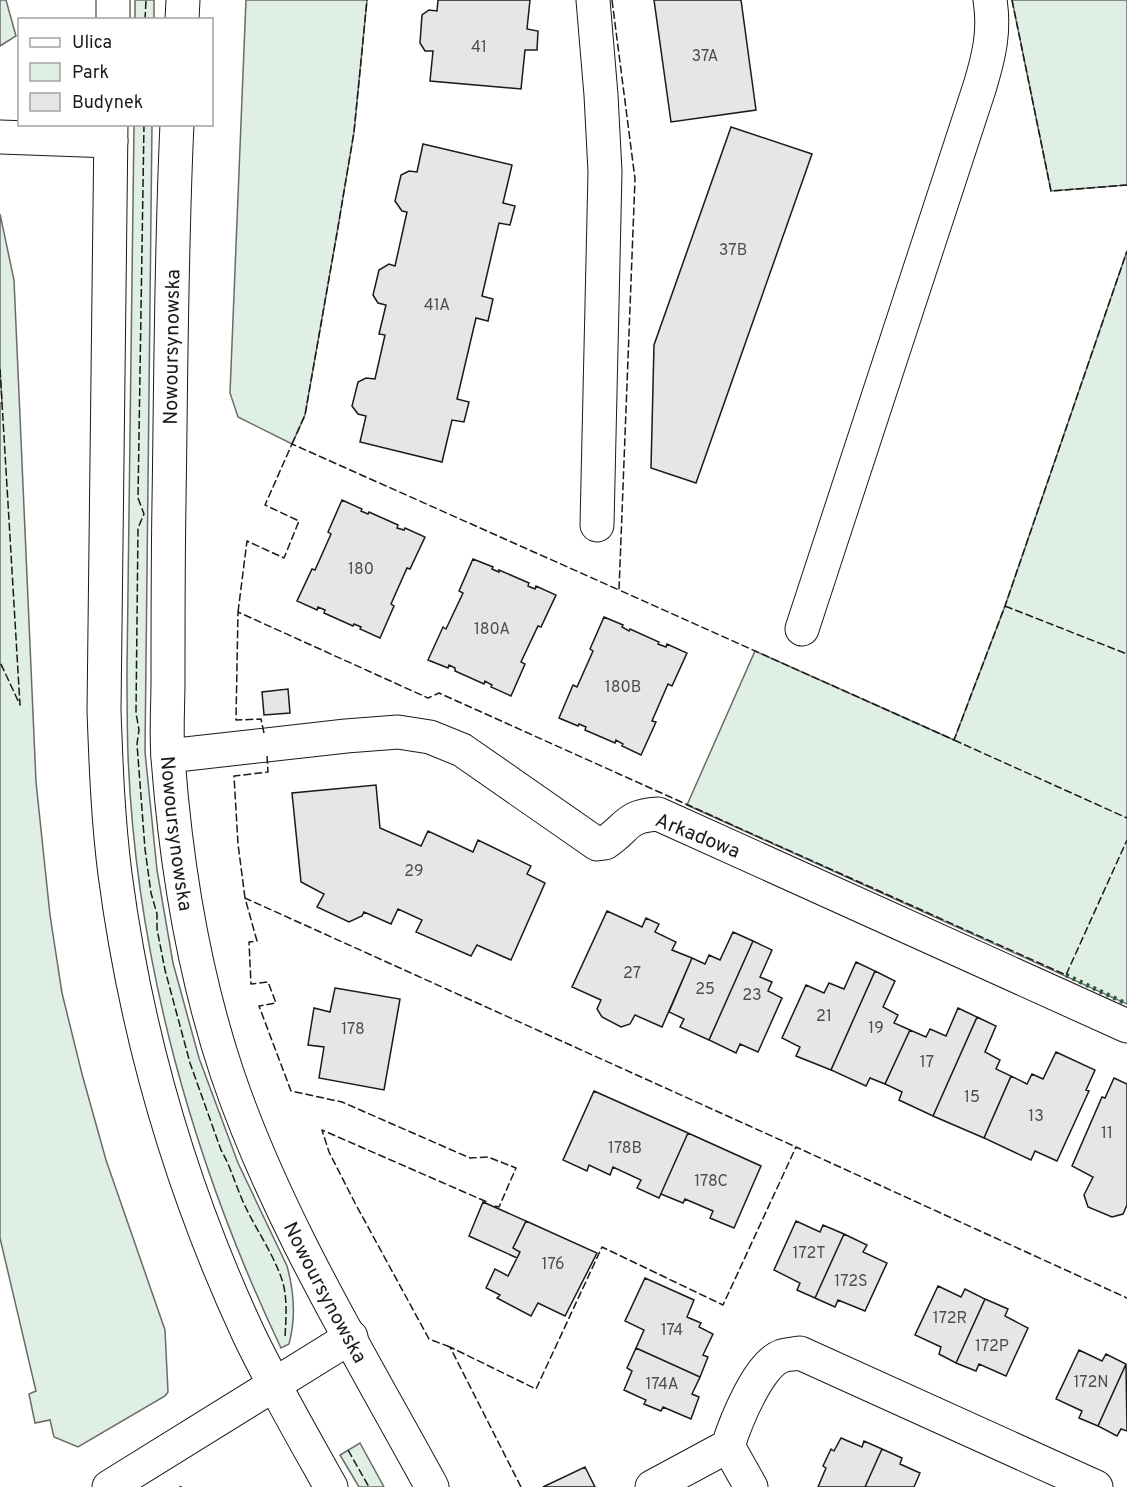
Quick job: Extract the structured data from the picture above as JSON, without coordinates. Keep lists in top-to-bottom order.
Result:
{
  "streets": {
    "street": ["Nowoursynowska", "Arkadowa"]
  },
  "crossings": [
    ["Nowoursynowska", "Arkadowa"]
  ],
  "house_numbers": [
    "41",
    "37A",
    "37B",
    "41A",
    "180",
    "180A",
    "180B",
    "29",
    "27",
    "25",
    "23",
    "21",
    "19",
    "178",
    "17",
    "15",
    "13",
    "11",
    "178B",
    "178C",
    "172T",
    "176",
    "172S",
    "172R",
    "174",
    "172P",
    "172N",
    "174A"
  ],
  "legend": ["Ulica", "Park", "Budynek"]
}
